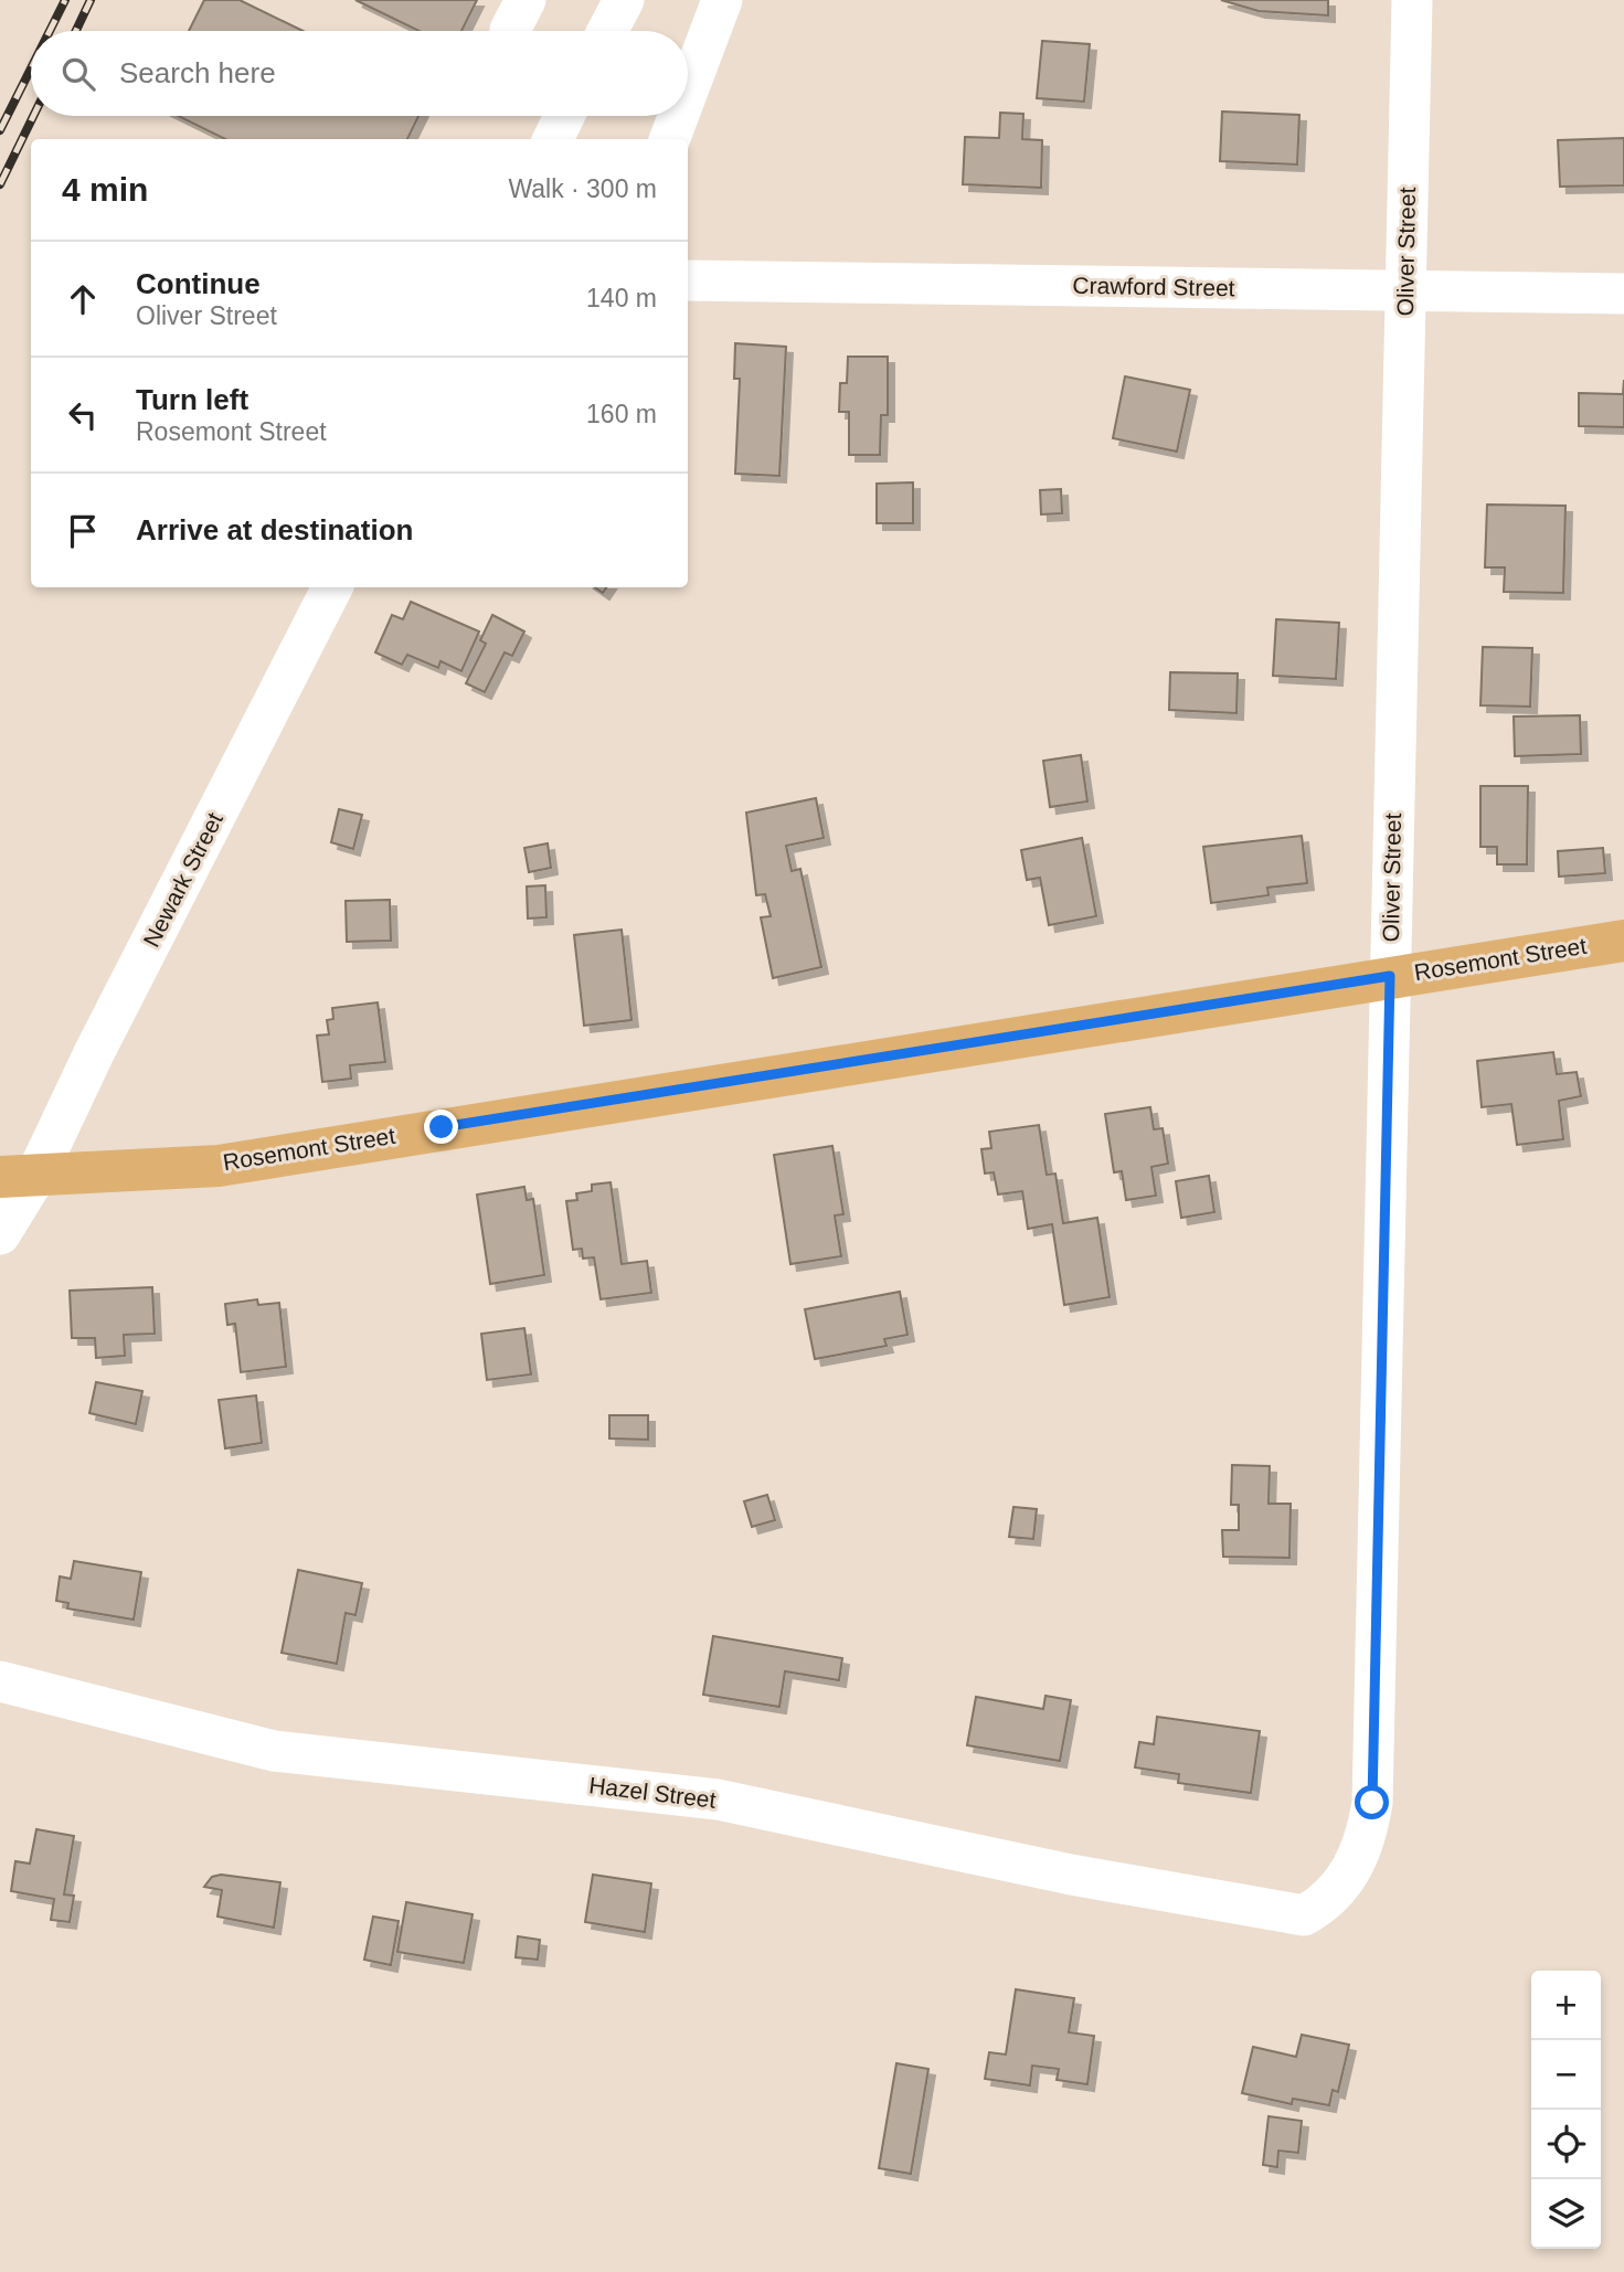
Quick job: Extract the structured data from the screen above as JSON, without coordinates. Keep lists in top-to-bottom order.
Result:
{
  "streets": {
    "main road": ["Rosemont Street"],
    "street": [
      "Oliver Street",
      "Crawford Street",
      "Newark Street",
      "Hazel Street"
    ]
  },
  "crossings": [
    ["Oliver Street", "Crawford Street"],
    ["Oliver Street", "Rosemont Street"],
    ["Oliver Street", "Hazel Street"],
    ["Newark Street", "Rosemont Street"]
  ],
  "page": {
    "search": "Search here",
    "heading": ["4 min", "Walk · 300 m"],
    "list": [
      ["Continue", "Oliver Street", "140 m"],
      ["Turn left", "Rosemont Street", "160 m"],
      "Arrive at destination"
    ],
    "map_buttons": ["+", "−"]
  }
}
